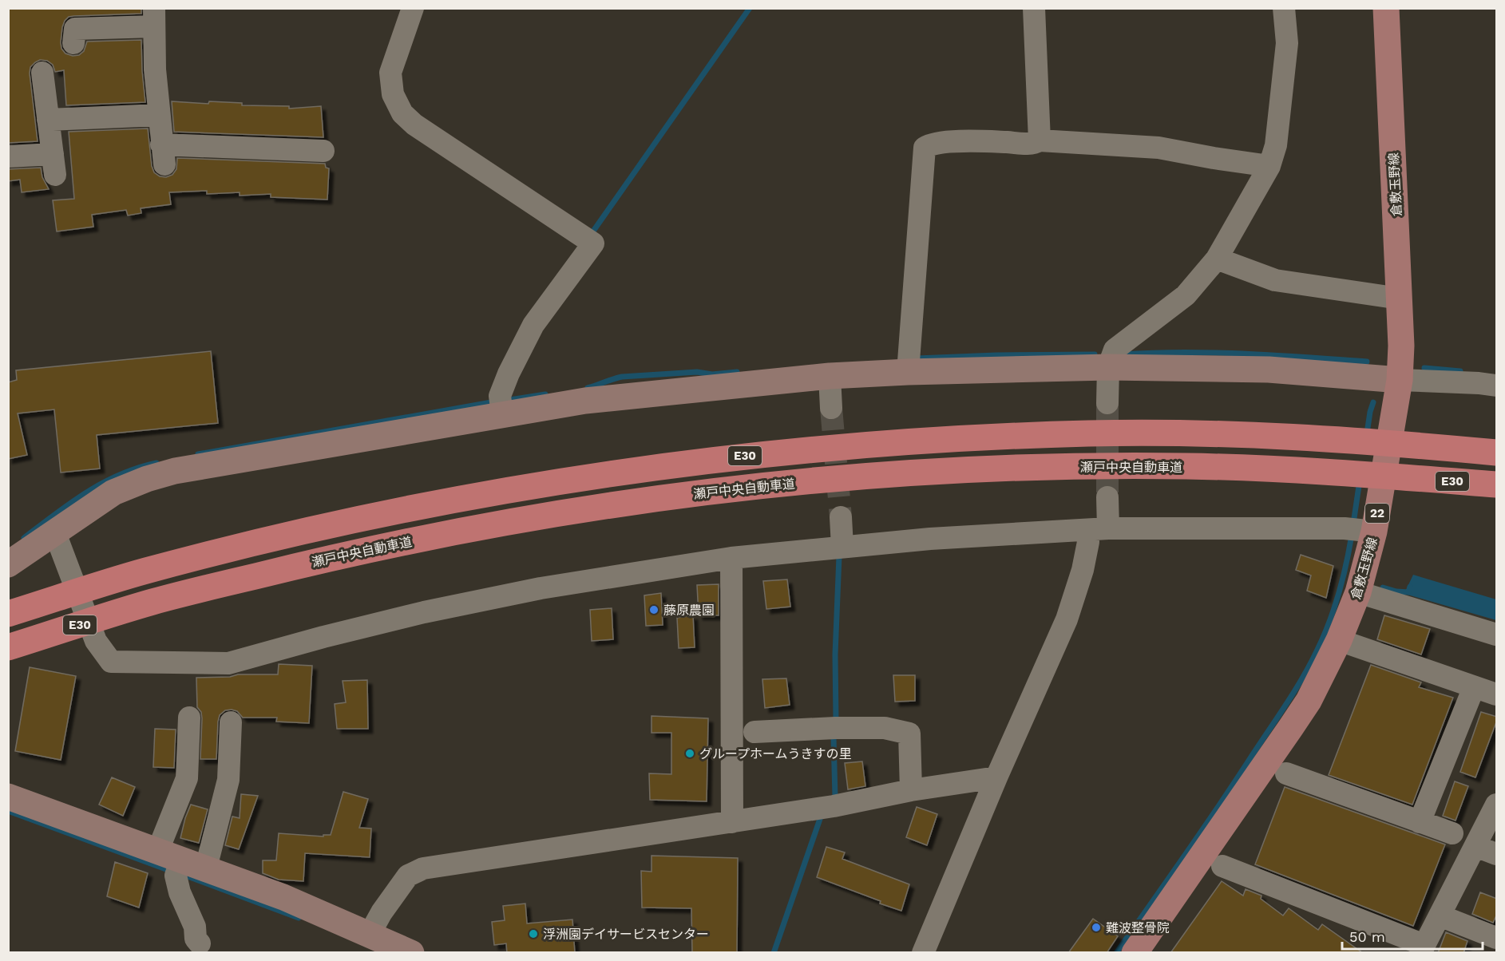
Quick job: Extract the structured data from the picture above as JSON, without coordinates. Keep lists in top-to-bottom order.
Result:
{
  "streets": {
    "highway": ["E30", "瀬戸中央自動車道"],
    "main road": ["倉敷玉野線", "22"]
  },
  "places": [
    "藤原農園",
    "グループホームうきすの里",
    "難波整骨院",
    "浮洲園デイサービスセンター"
  ],
  "scale_bar": "50 m"
}
